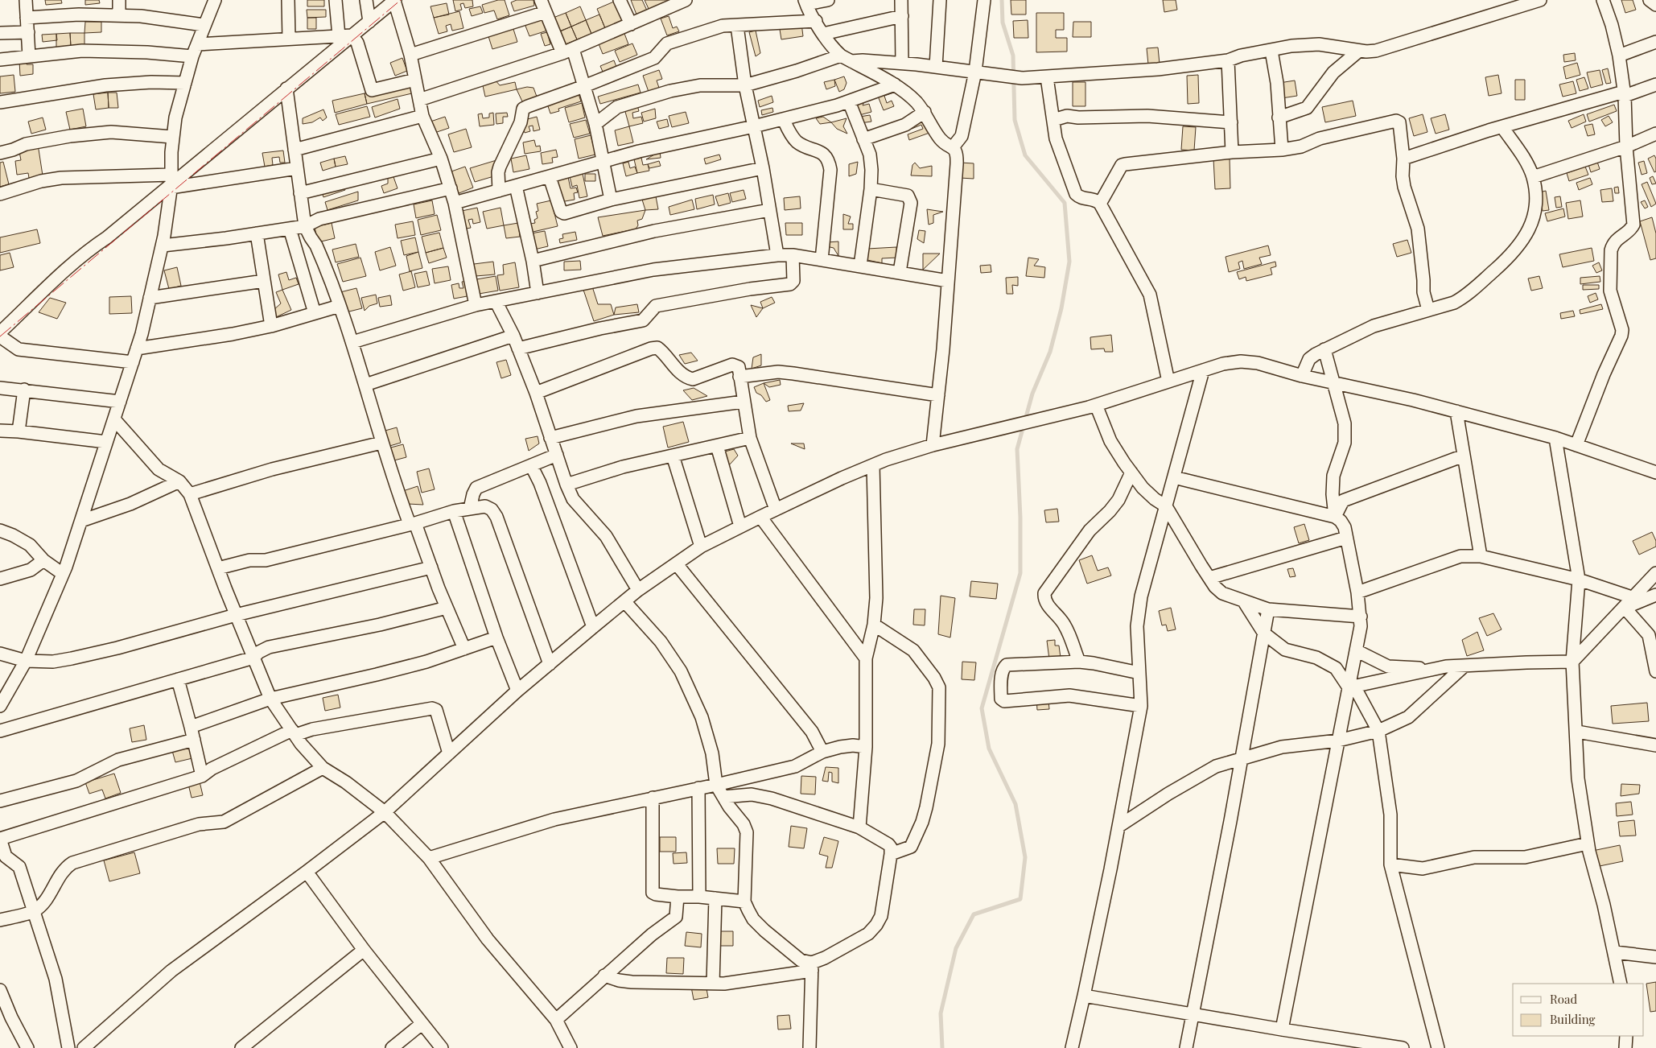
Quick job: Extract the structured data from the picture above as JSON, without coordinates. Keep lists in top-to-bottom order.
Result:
{
  "legend": ["Road", "Building"]
}
